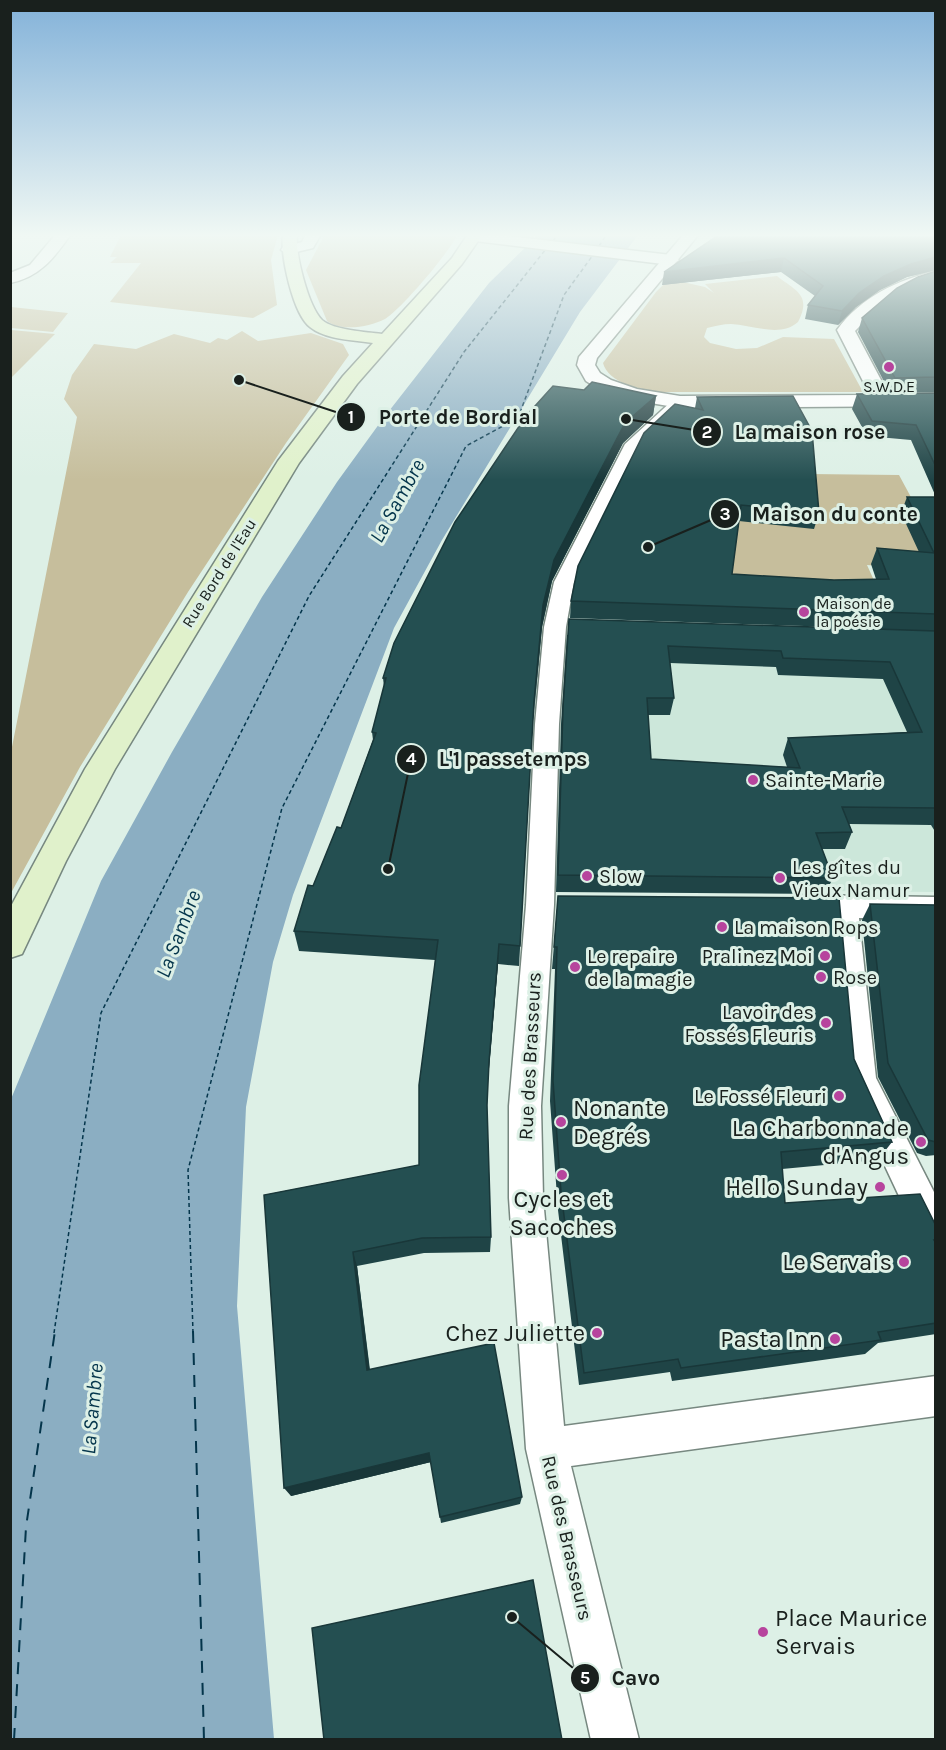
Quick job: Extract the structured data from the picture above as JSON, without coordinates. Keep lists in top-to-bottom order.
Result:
{
  "streets": {
    "main road": ["Rue Bord de l'Eau"],
    "street": ["Rue des Brasseurs"]
  },
  "water": ["La Sambre"],
  "places": [
    "S.W.D.E",
    "Porte de Bordial",
    "La maison rose",
    "Maison du conte",
    "Maison de la poésie",
    "Sainte-Marie",
    "L'1 passetemps",
    "Slow",
    "Les gîtes du Vieux Namur",
    "La maison Rops",
    "Pralinez Moi",
    "Le repaire de la magie",
    "Rose",
    "Lavoir des Fossés Fleuris",
    "Le Fossé Fleuri",
    "Nonante Degrés",
    "La Charbonnade d'Angus",
    "Cycles et Sacoches",
    "Hello Sunday",
    "Le Servais",
    "Chez Juliette",
    "Pasta Inn",
    "Cavo",
    "Place Maurice Servais"
  ]
}
